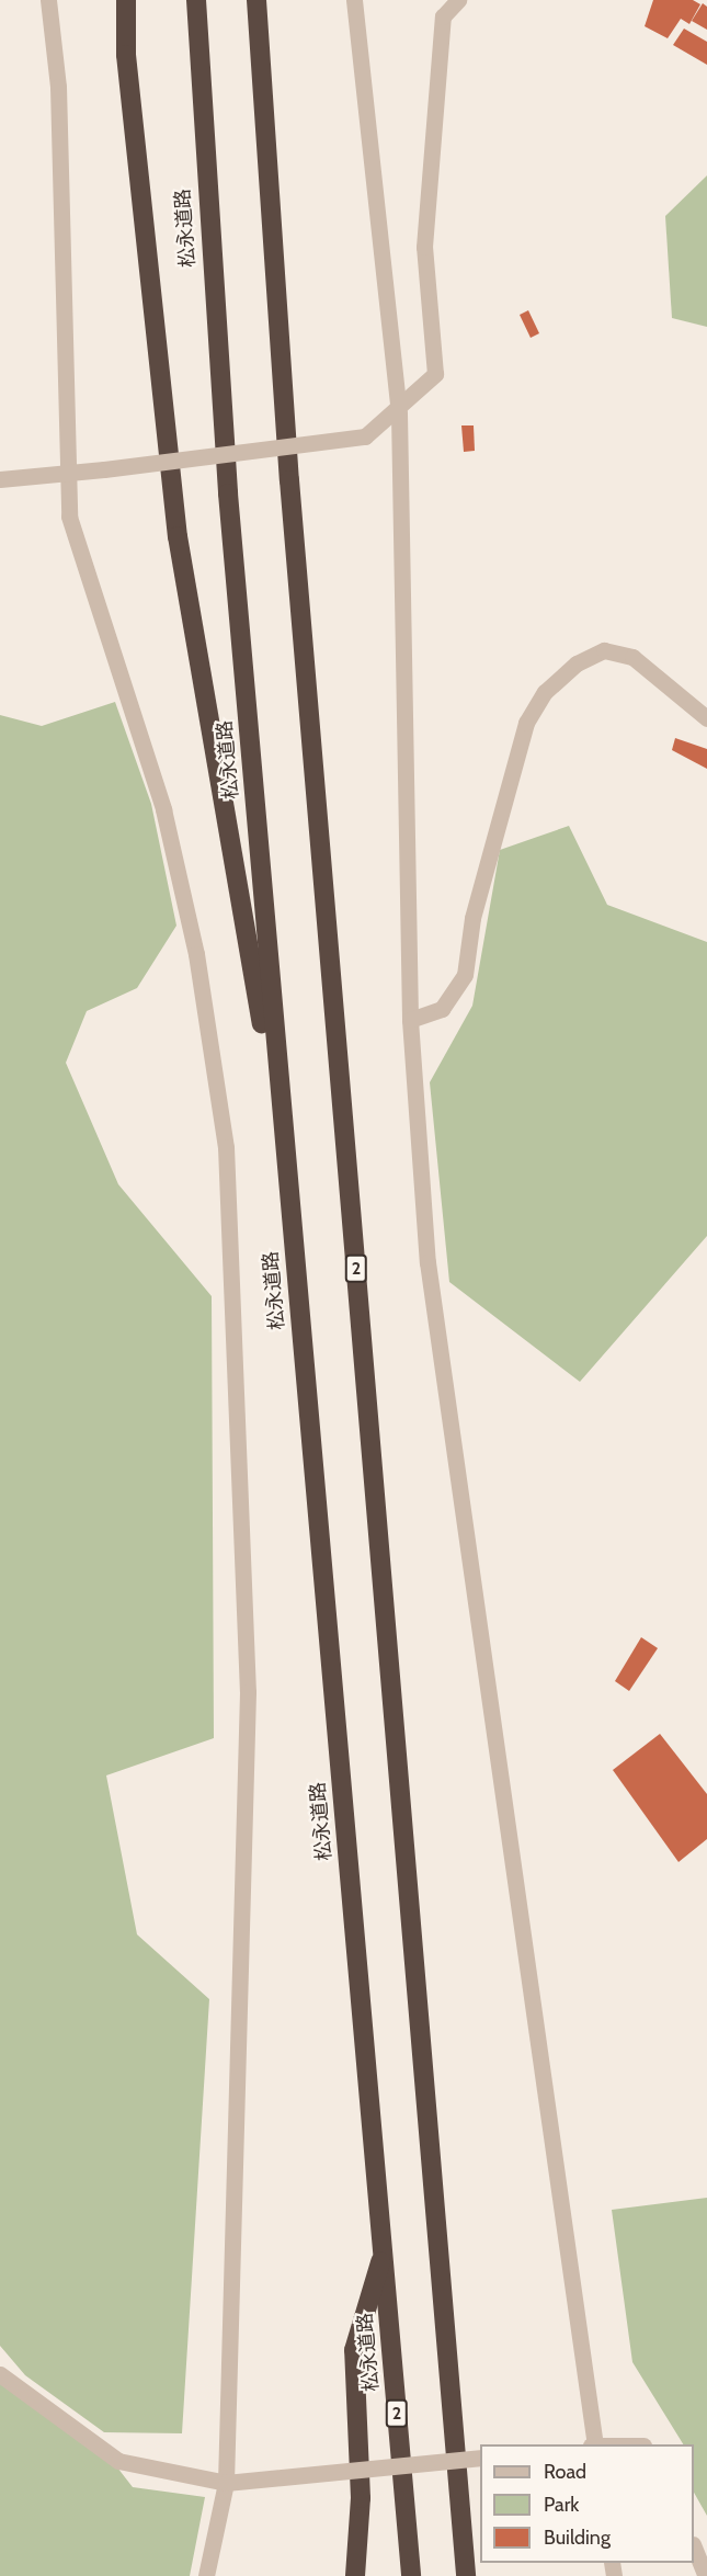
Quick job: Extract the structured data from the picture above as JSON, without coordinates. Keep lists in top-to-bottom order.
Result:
{
  "streets": {
    "highway": ["松永道路", "2"]
  },
  "legend": ["Road", "Park", "Building"]
}
